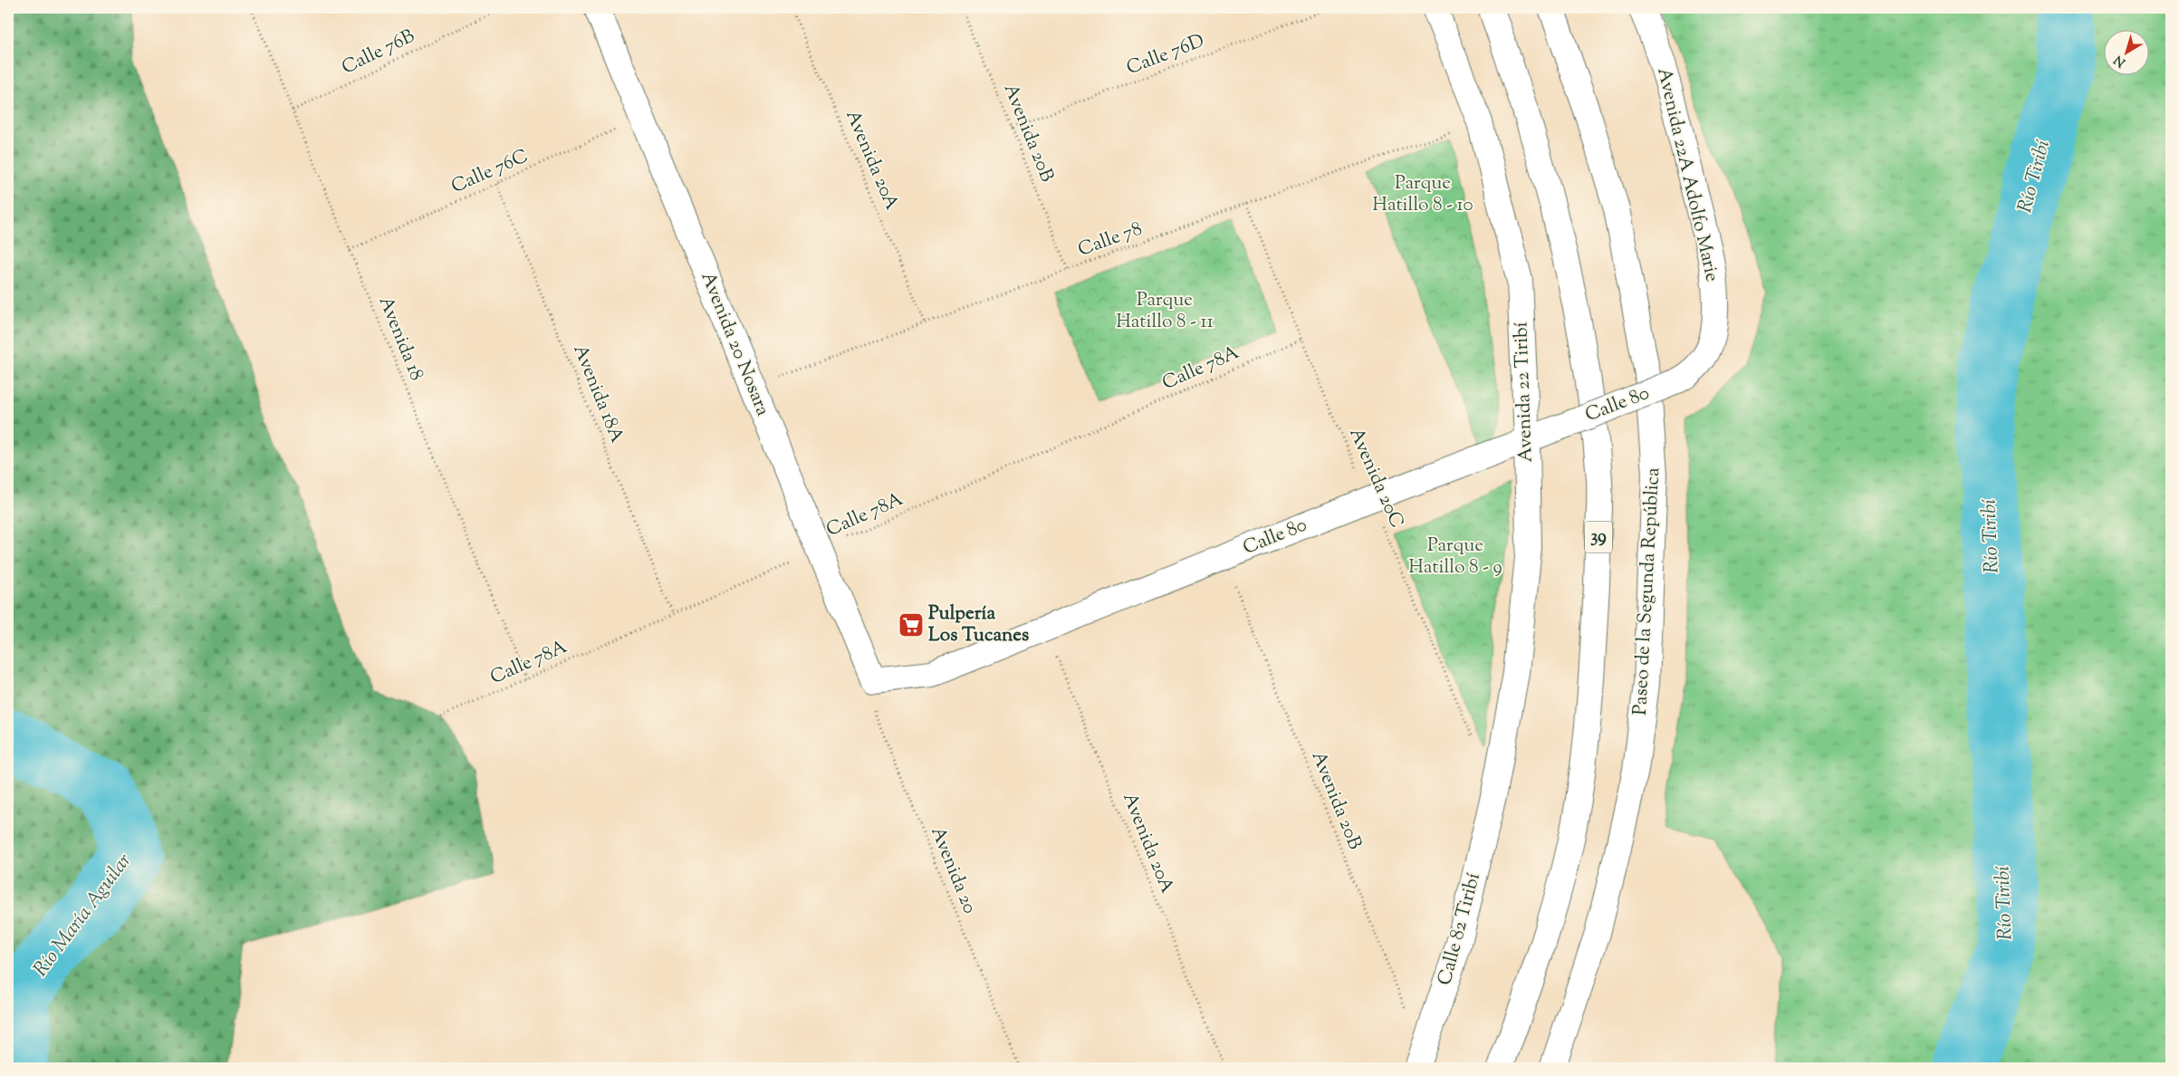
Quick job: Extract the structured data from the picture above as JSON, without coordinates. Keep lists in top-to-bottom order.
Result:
{
  "streets": {
    "main road": [
      "Avenida 22A Adolfo Marie",
      "Avenida 20 Nosara",
      "Avenida 22 Tiribí",
      "Calle 80",
      "39",
      "Paseo de la Segunda República",
      "Calle 82 Tiribí"
    ],
    "path": [
      "Calle 76B",
      "Calle 76D",
      "Avenida 20B",
      "Avenida 20A",
      "Calle 76C",
      "Calle 78",
      "Avenida 18",
      "Calle 78A",
      "Avenida 18A",
      "Avenida 20C",
      "Avenida 20"
    ]
  },
  "crossings": [
    ["Calle 76B", "Avenida 18"],
    ["Calle 76D", "Avenida 20B"],
    ["Avenida 20B", "Calle 78"],
    ["Avenida 20B", "Calle 80"],
    ["Avenida 20A", "Calle 78"],
    ["Avenida 20A", "Calle 80"],
    ["Calle 76C", "Avenida 18"],
    ["Calle 76C", "Avenida 20 Nosara"],
    ["Calle 76C", "Avenida 18A"],
    ["Avenida 22A Adolfo Marie", "Calle 80"],
    ["Calle 78", "Avenida 20 Nosara"],
    ["Calle 78", "Avenida 22 Tiribí"],
    ["Calle 78", "Avenida 20C"],
    ["Avenida 18", "Calle 78A"],
    ["Avenida 20 Nosara", "Calle 78A"],
    ["Avenida 20 Nosara", "Calle 80"],
    ["Avenida 20 Nosara", "Avenida 20"],
    ["Calle 78A", "Avenida 18A"],
    ["Calle 78A", "Avenida 20C"],
    ["Avenida 22 Tiribí", "Calle 80"],
    ["Avenida 22 Tiribí", "Calle 82 Tiribí"],
    ["Calle 80", "Avenida 20C"],
    ["Calle 80", "Avenida 20"]
  ],
  "water": ["Río Tiribí", "Río María Aguilar"],
  "parks": ["Parque Hatillo 8 - 10", "Parque Hatillo 8 - 11", "Parque Hatillo 8 - 9"],
  "places": {
    "supermarket": ["Pulpería Los Tucanes"]
  },
  "north": "bottom left"
}
